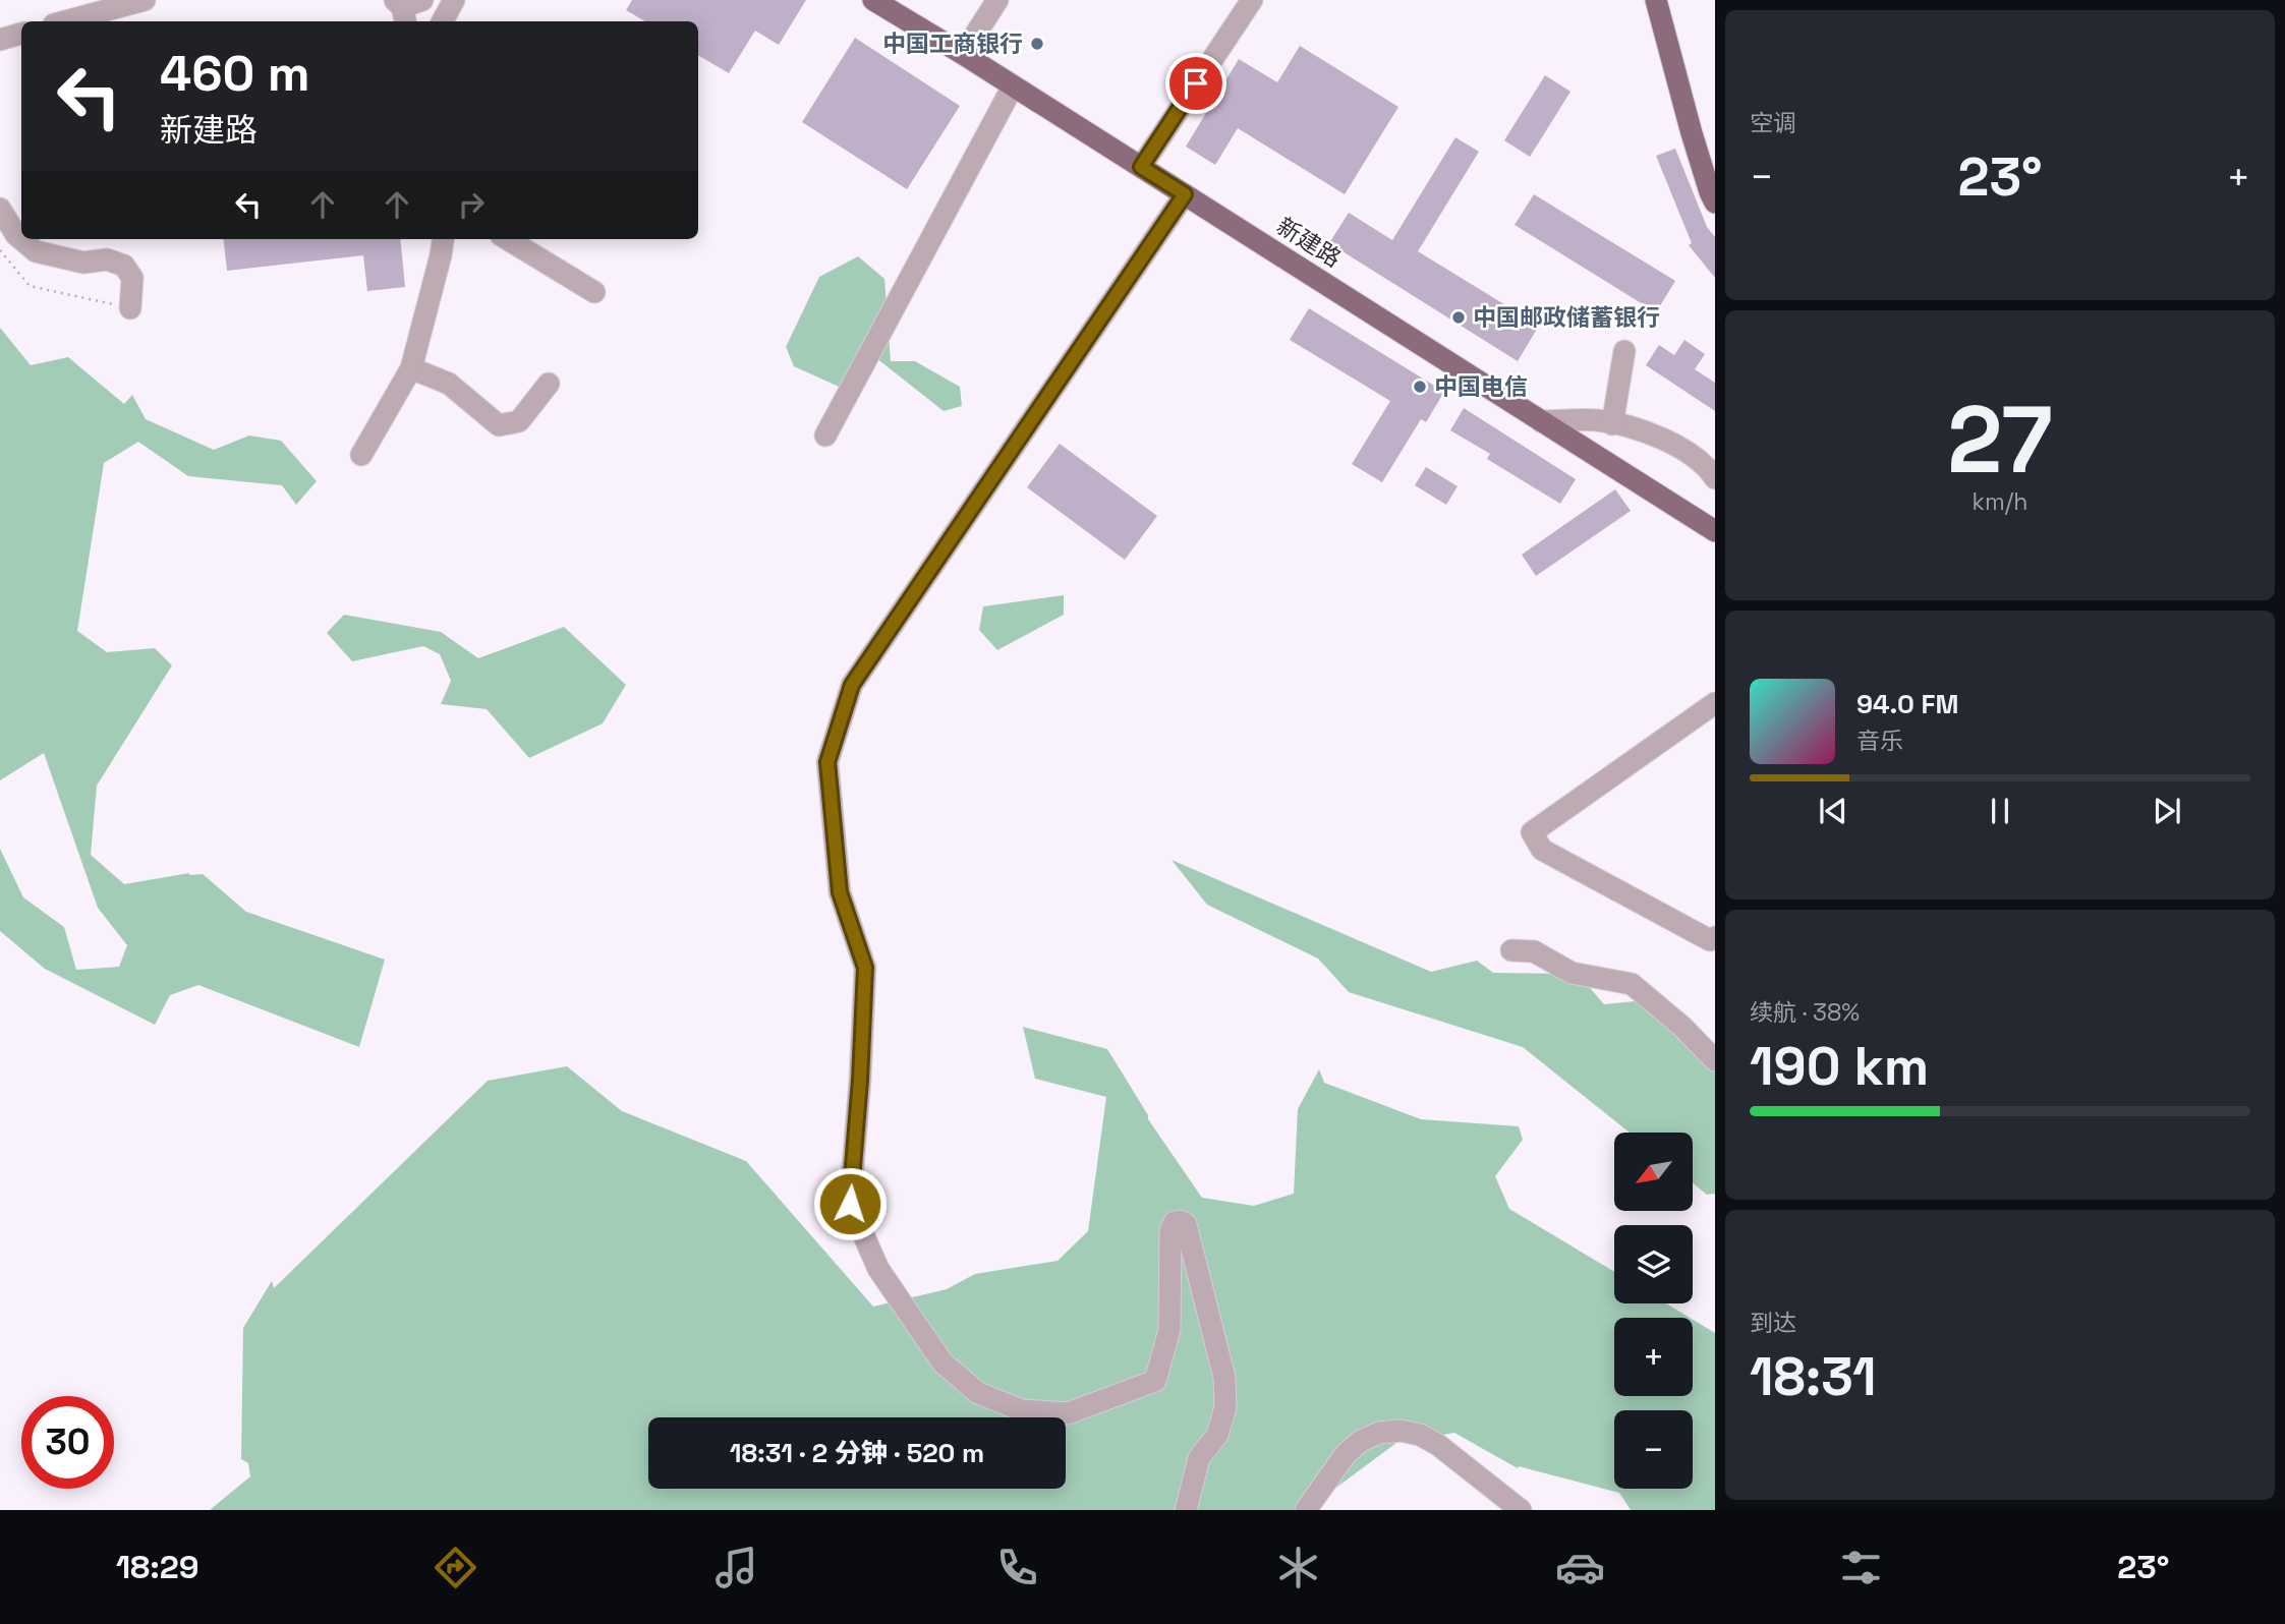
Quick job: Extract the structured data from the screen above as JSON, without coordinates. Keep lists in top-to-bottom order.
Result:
{
  "streets": {
    "main road": ["新建路"]
  },
  "places": ["中国工商银行", "中国邮政储蓄银行", "中国电信"],
  "north": "bottom left",
  "page": {
    "tile": [
      "空调",
      ["27", "km/h"],
      ["续航 · 38%", "190 km"],
      ["到达", "18:31"]
    ],
    "turn": ["460 m", "新建路"],
    "heat": ["−", "23°", "+"],
    "song": ["94.0 FM", "音乐"],
    "map_buttons": ["+", "−"],
    "limit": "30",
    "trip": "18:31 · 2 分钟 · 520 m",
    "tabs": ["18:29", "23°"]
  }
}
